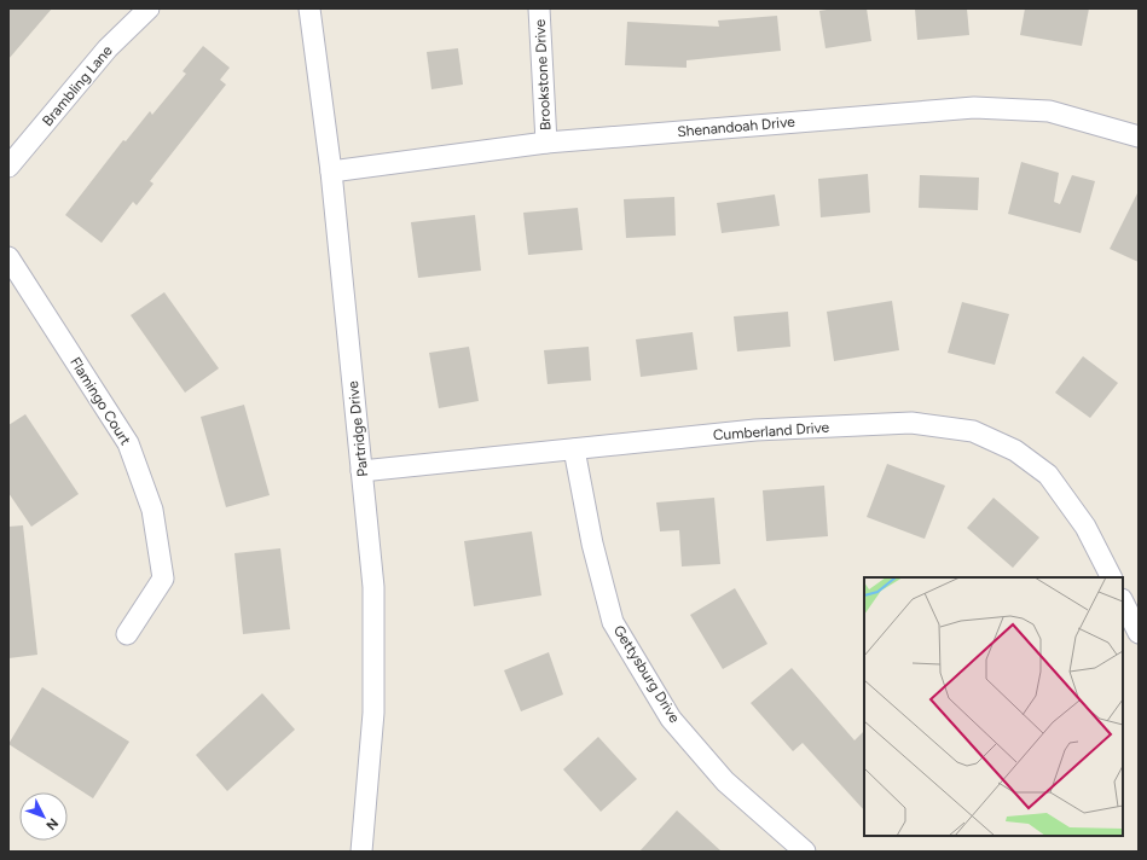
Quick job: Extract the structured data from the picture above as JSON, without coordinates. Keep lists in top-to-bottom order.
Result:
{
  "streets": {
    "street": [
      "Brookstone Drive",
      "Brambling Lane",
      "Shenandoah Drive",
      "Flamingo Court",
      "Partridge Drive",
      "Cumberland Drive",
      "Gettysburg Drive"
    ]
  },
  "crossings": [
    ["Brookstone Drive", "Shenandoah Drive"],
    ["Shenandoah Drive", "Partridge Drive"],
    ["Partridge Drive", "Cumberland Drive"],
    ["Cumberland Drive", "Gettysburg Drive"]
  ],
  "north": "bottom right"
}
